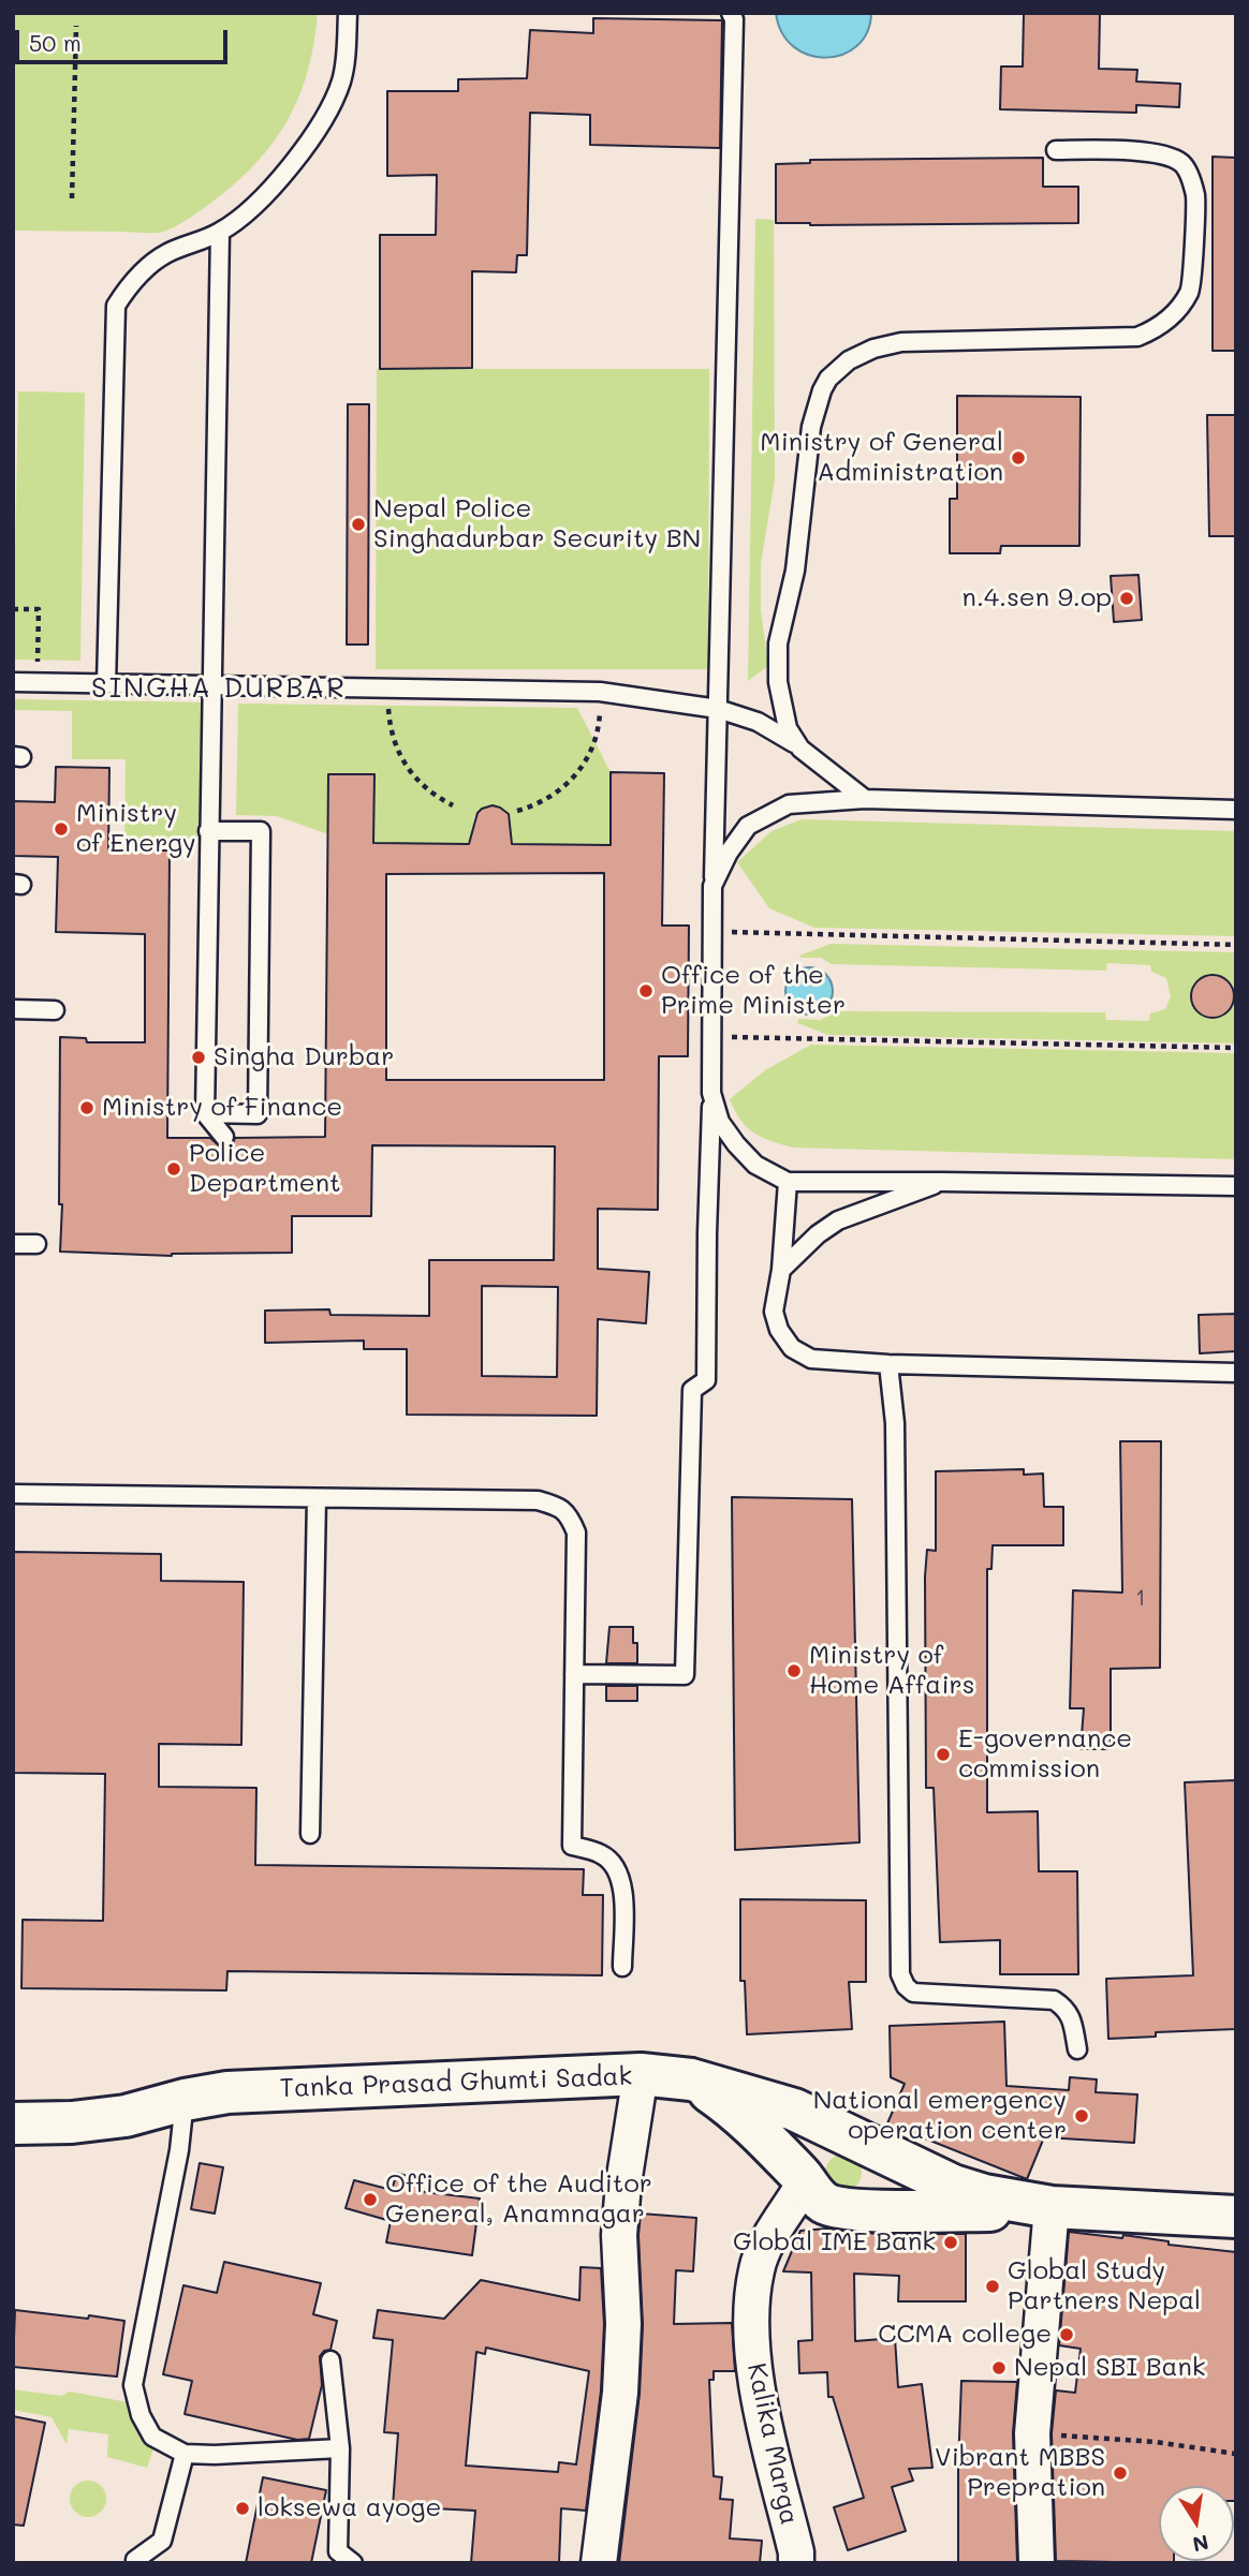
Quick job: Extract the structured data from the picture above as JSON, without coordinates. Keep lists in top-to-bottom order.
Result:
{
  "streets": {
    "street": ["Tanka Prasad Ghumti Sadak", "Kalika Marga"]
  },
  "crossings": [
    ["Tanka Prasad Ghumti Sadak", "Kalika Marga"]
  ],
  "districts": ["SINGHA DURBAR"],
  "places": [
    "Ministry of General Administration",
    "Nepal Police Singhadurbar Security BN",
    "n.4.sen 9.op",
    "Ministry of Energy",
    "Office of the Prime Minister",
    "Singha Durbar",
    "Ministry of Finance",
    "Police Department",
    "Ministry of Home Affairs",
    "E-governance commission",
    "National emergency operation center",
    "Office of the Auditor General, Anamnagar",
    "Global IME Bank",
    "Global Study Partners Nepal",
    "CCMA college",
    "Nepal SBI Bank",
    "Vibrant MBBS Prepration",
    "loksewa ayoge"
  ],
  "house_numbers": ["1"],
  "scale_bar": "50 m",
  "north": "bottom"
}
